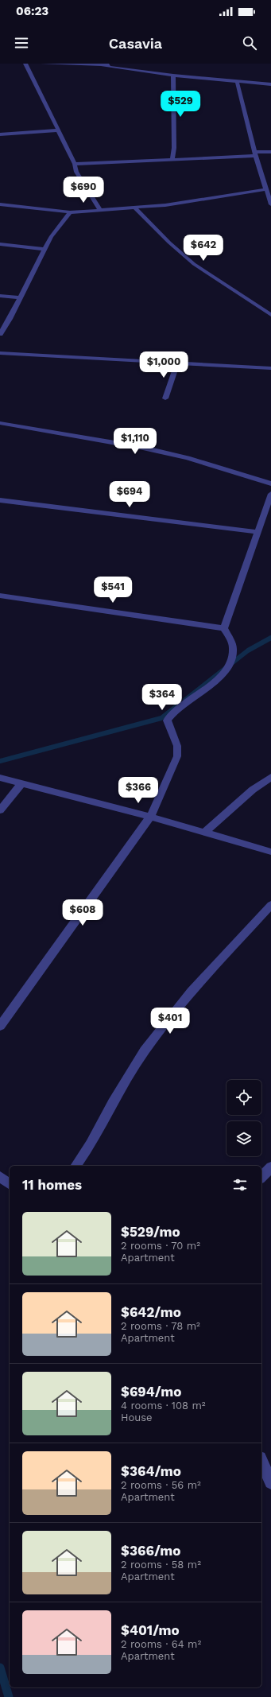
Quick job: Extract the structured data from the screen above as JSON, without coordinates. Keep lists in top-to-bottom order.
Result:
{
  "page": {
    "status": "06:23",
    "header": "Casavia",
    "price": [
      "$529",
      "$690",
      "$642",
      "$1,000",
      "$1,110",
      "$694",
      "$541",
      "$364",
      "$366",
      "$608",
      "$401"
    ],
    "heading": "11 homes",
    "list": [
      {
        "name": "$529/mo",
        "note": "2 rooms · 70 m² · Apartment"
      },
      {
        "name": "$642/mo",
        "note": "2 rooms · 78 m² · Apartment"
      },
      {
        "name": "$694/mo",
        "note": "4 rooms · 108 m² · House"
      },
      {
        "name": "$364/mo",
        "note": "2 rooms · 56 m² · Apartment"
      },
      {
        "name": "$366/mo",
        "note": "2 rooms · 58 m² · Apartment"
      },
      {
        "name": "$401/mo",
        "note": "2 rooms · 64 m² · Apartment"
      }
    ]
  }
}
